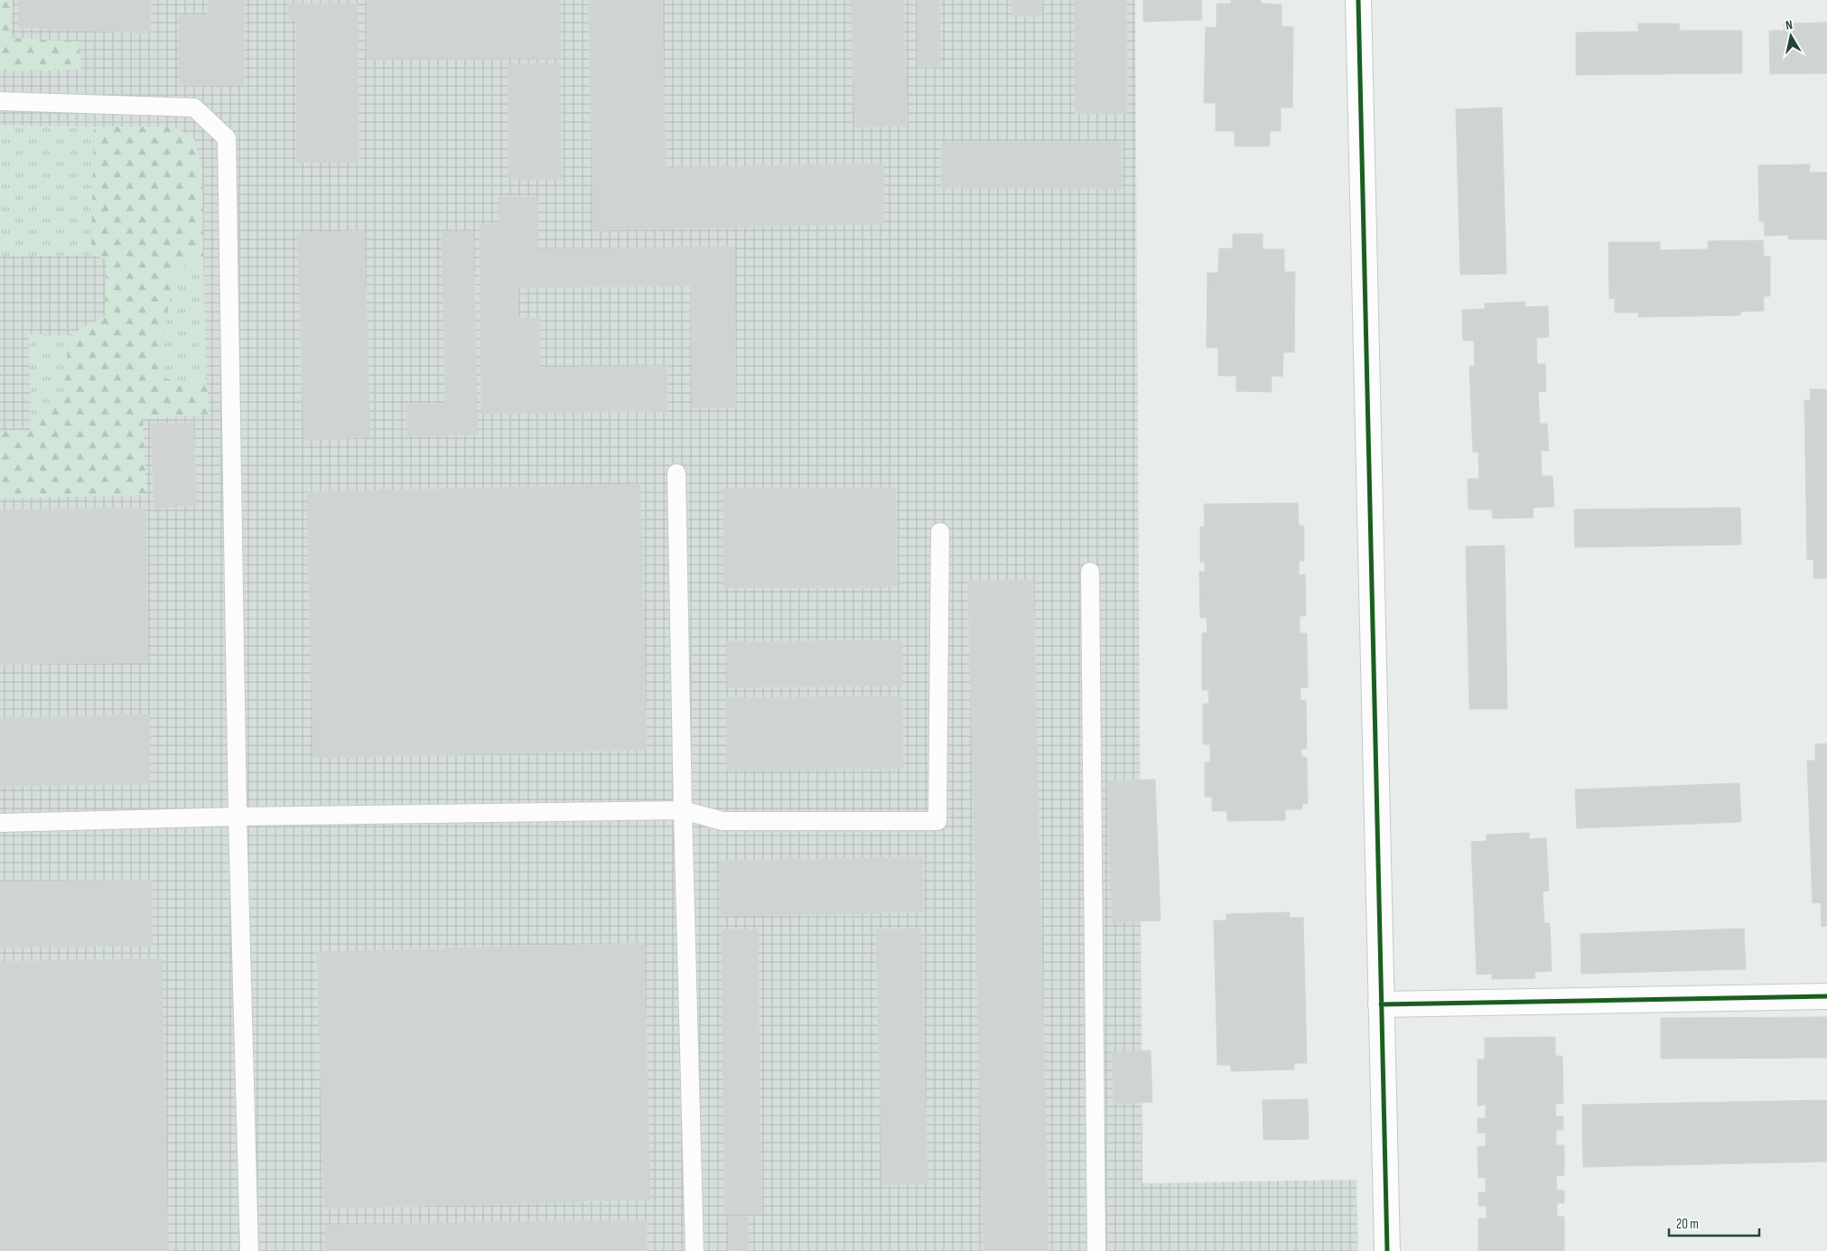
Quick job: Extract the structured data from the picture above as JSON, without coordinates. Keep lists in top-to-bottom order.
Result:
{
  "scale_bar": "20 m",
  "north": "top"
}
